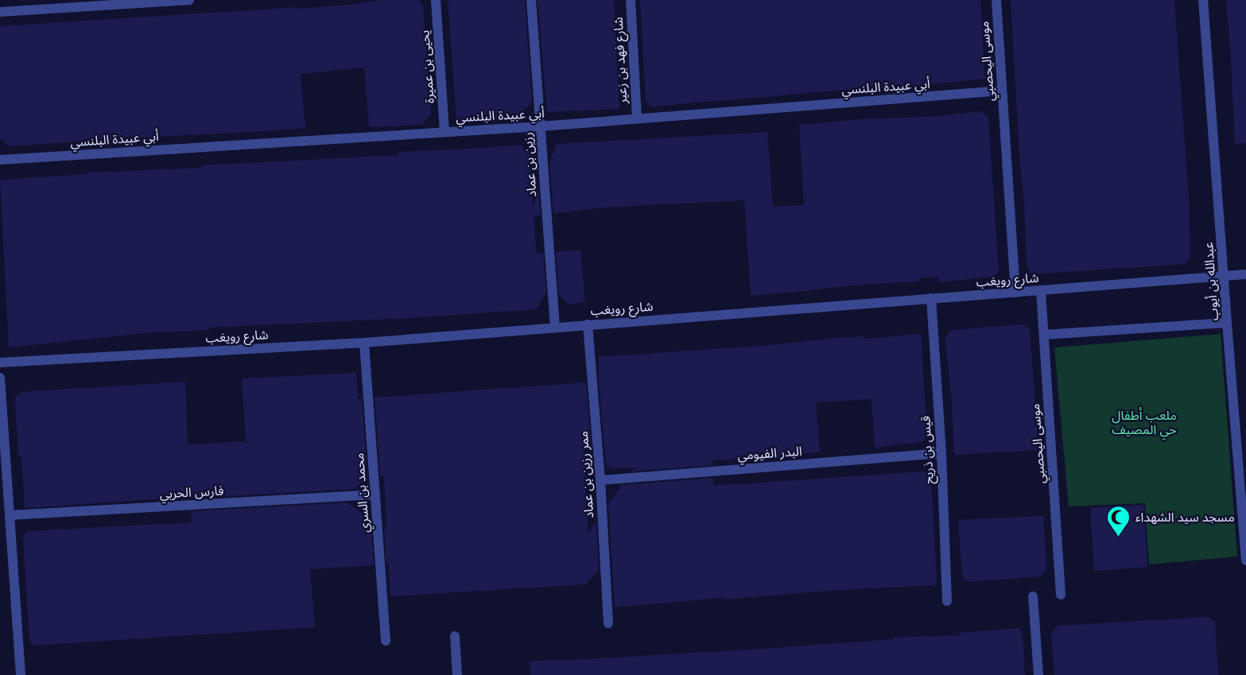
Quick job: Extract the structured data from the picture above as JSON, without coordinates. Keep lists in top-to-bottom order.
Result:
{
  "streets": {
    "street": [
      "شارع فهد بن زعير",
      "موسى اليحصبي",
      "يحيى بن عميرة",
      "أبي عبيدة البلنسي",
      "رزين بن عماد",
      "شارع رويغب",
      "عبدالله بن أيوب",
      "قيس بن ذريح",
      "البدر الفيومي",
      "ممر رزين بن عماد",
      "فارس الحربي",
      "محمد بن السري"
    ]
  },
  "crossings": [
    ["شارع فهد بن زعير", "أبي عبيدة البلنسي"],
    ["موسى اليحصبي", "أبي عبيدة البلنسي"],
    ["موسى اليحصبي", "شارع رويغب"],
    ["يحيى بن عميرة", "أبي عبيدة البلنسي"],
    ["أبي عبيدة البلنسي", "رزين بن عماد"],
    ["رزين بن عماد", "شارع رويغب"],
    ["شارع رويغب", "عبدالله بن أيوب"],
    ["شارع رويغب", "قيس بن ذريح"],
    ["شارع رويغب", "ممر رزين بن عماد"],
    ["شارع رويغب", "محمد بن السري"],
    ["قيس بن ذريح", "البدر الفيومي"],
    ["البدر الفيومي", "ممر رزين بن عماد"],
    ["فارس الحربي", "محمد بن السري"]
  ],
  "parks": ["ملعب أطفال حي المصيف"],
  "places": {
    "mosque": ["مسجد سيد الشهداء"]
  }
}
